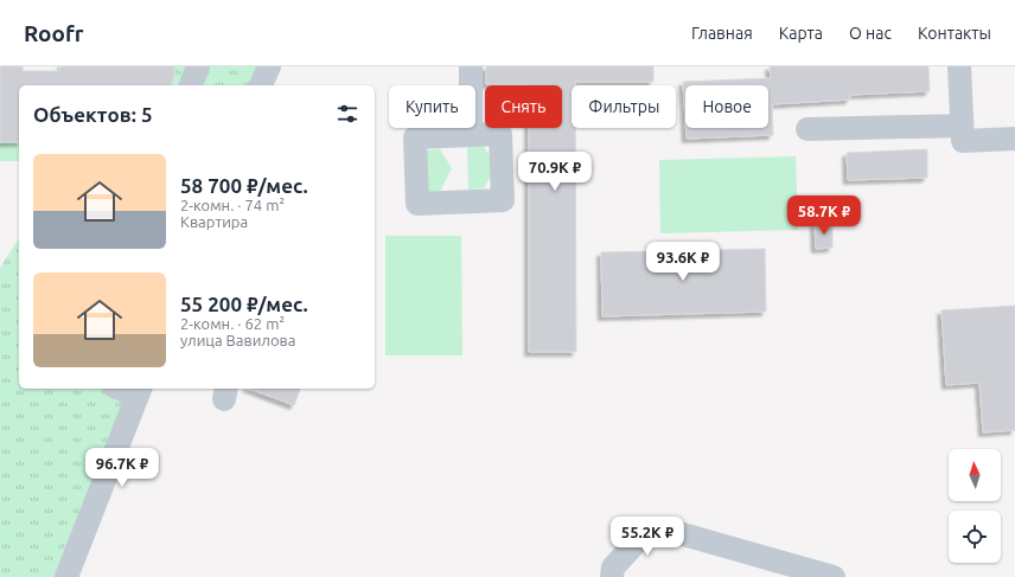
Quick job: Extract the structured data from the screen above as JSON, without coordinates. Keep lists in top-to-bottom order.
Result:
{
  "north": "top",
  "page": {
    "header": "Roofr",
    "nav": [
      "Главная",
      "Карта",
      "О нас",
      "Контакты"
    ],
    "chip": [
      "Купить",
      "Снять",
      "Фильтры",
      "Новое"
    ],
    "heading": "Объектов: 5",
    "list": [
      {
        "name": "58 700 ₽/мес.",
        "note": "2-комн. · 74 m² · Квартира"
      },
      {
        "name": "55 200 ₽/мес.",
        "note": "2-комн. · 62 m² · улица Вавилова"
      }
    ],
    "price": [
      "70.9K ₽",
      "58.7K ₽",
      "93.6K ₽",
      "96.7K ₽",
      "55.2K ₽"
    ]
  }
}
